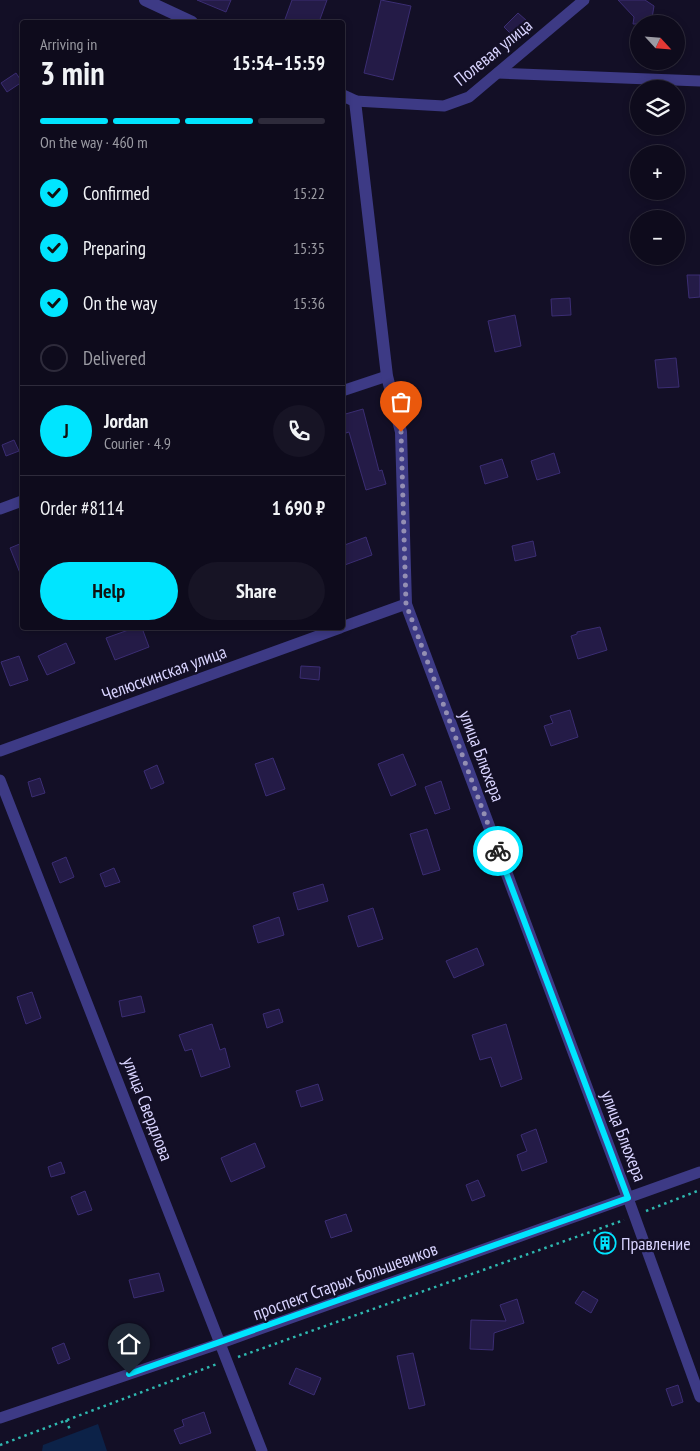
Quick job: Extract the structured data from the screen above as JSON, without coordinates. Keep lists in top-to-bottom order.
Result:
{
  "streets": {
    "street": [
      "Полевая улица",
      "Челюскинская улица",
      "улица Блюхера",
      "улица Свердлова",
      "проспект Старых Большевиков"
    ]
  },
  "crossings": [
    ["Полевая улица", "улица Блюхера"],
    ["Челюскинская улица", "улица Блюхера"],
    ["улица Блюхера", "проспект Старых Большевиков"],
    ["улица Свердлова", "проспект Старых Большевиков"]
  ],
  "places": {
    "building": ["Правление"]
  },
  "north": "bottom right",
  "page": {
    "map_buttons": ["+", "−"],
    "heading": ["3 min", "Arriving in", "15:54–15:59"],
    "panel": [
      "Jordan",
      "Courier · 4.9",
      "Order #8114",
      "1 690 ₽"
    ],
    "bar": "On the way · 460 m",
    "list": [
      ["Confirmed", "15:22"],
      ["Preparing", "15:35"],
      ["On the way", "15:36"],
      "Delivered"
    ],
    "round": "J",
    "buttons": ["Help", "Share"]
  }
}
